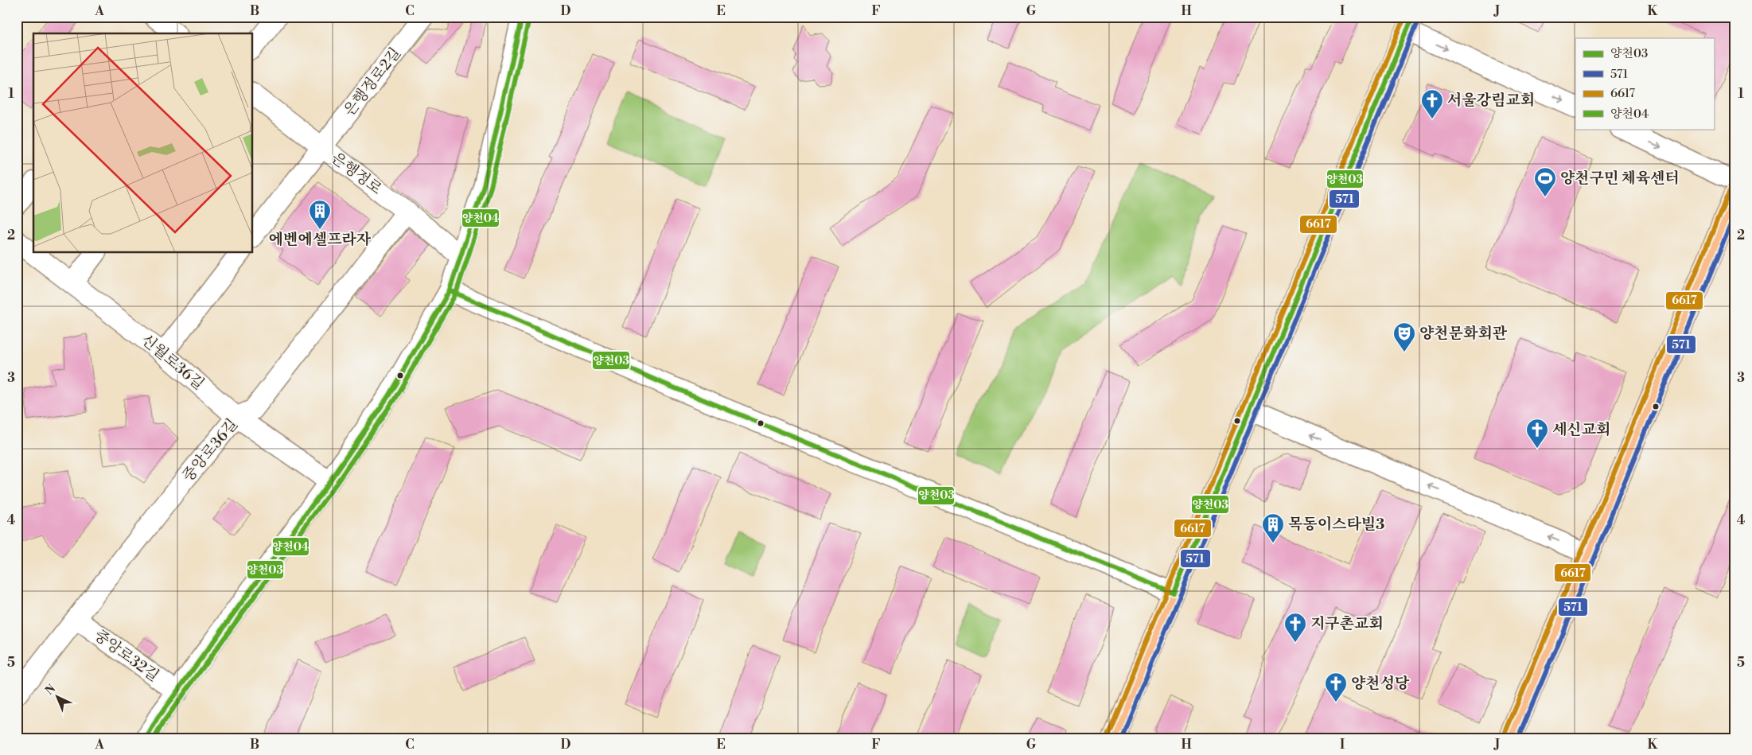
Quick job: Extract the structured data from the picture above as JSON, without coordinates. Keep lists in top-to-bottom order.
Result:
{
  "streets": {
    "street": [
      "은행정로2길",
      "은행정로",
      "신월로36길",
      "중앙로36길",
      "중앙로32길"
    ]
  },
  "crossings": [
    ["은행정로2길", "은행정로"],
    ["은행정로", "중앙로36길"],
    ["신월로36길", "중앙로36길"],
    ["중앙로36길", "중앙로32길"]
  ],
  "places": {
    "church": [
      "서울강림교회",
      "세신교회",
      "지구촌교회",
      "양천성당"
    ],
    "sports": ["양천구민 체육센터"],
    "building": ["에벤에셀프라자", "목동이스타빌3"],
    "theatre": ["양천문화회관"]
  },
  "lines": [
    "transit line 양천03",
    "transit line 6617",
    "transit line 양천04",
    "transit line 571"
  ],
  "legend": [
    "양천03",
    "571",
    "6617",
    "양천04"
  ],
  "north": "top left",
  "grid": {
    "columns": [
      "A",
      "B",
      "C",
      "D",
      "E",
      "F",
      "G",
      "H",
      "I",
      "J",
      "K"
    ],
    "rows": [
      "1",
      "2",
      "3",
      "4",
      "5"
    ]
  }
}
